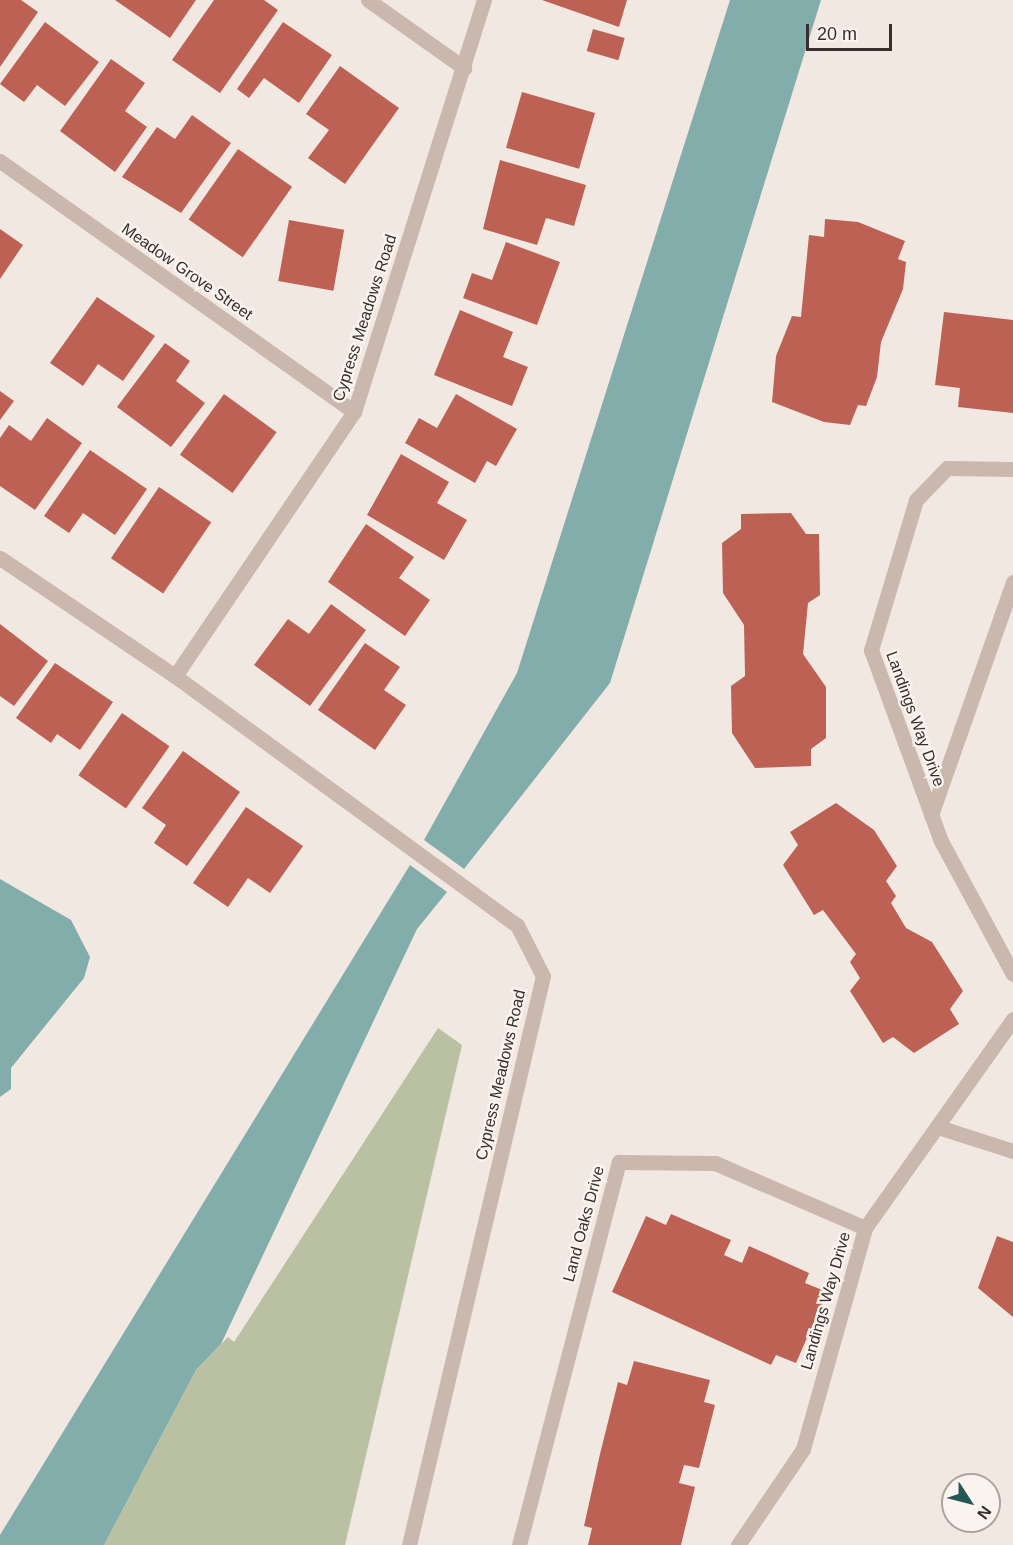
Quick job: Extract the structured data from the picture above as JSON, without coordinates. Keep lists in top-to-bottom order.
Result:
{
  "streets": {
    "street": [
      "Meadow Grove Street",
      "Cypress Meadows Road",
      "Landings Way Drive",
      "Land Oaks Drive"
    ]
  },
  "crossings": [
    ["Meadow Grove Street", "Cypress Meadows Road"],
    ["Landings Way Drive", "Land Oaks Drive"]
  ],
  "scale_bar": "20 m",
  "north": "bottom right"
}
